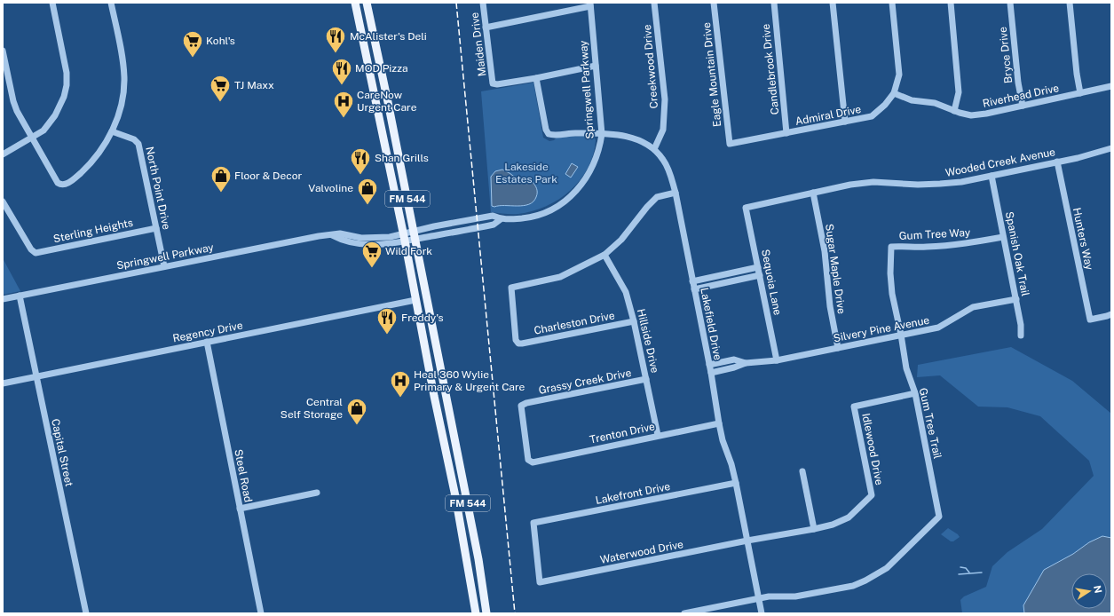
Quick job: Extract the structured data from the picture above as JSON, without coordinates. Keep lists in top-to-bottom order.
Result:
{
  "streets": {
    "main road": ["FM 544"],
    "street": [
      "Maiden Drive",
      "Bryce Drive",
      "Creekwood Drive",
      "Candlebrook Drive",
      "Eagle Mountain Drive",
      "Springwell Parkway",
      "Riverhead Drive",
      "Admiral Drive",
      "Wooded Creek Avenue",
      "North Point Drive",
      "Sterling Heights",
      "Gum Tree Way",
      "Hunters Way",
      "Spanish Oak Trail",
      "Sugar Maple Drive",
      "Sequoia Lane",
      "Charleston Drive",
      "Lakefield Drive",
      "Silvery Pine Avenue",
      "Regency Drive",
      "Hillside Drive",
      "Grassy Creek Drive",
      "Gum Tree Trail",
      "Trenton Drive",
      "Idlewood Drive",
      "Capital Street",
      "Steel Road",
      "Lakefront Drive",
      "Waterwood Drive"
    ]
  },
  "crossings": [
    ["Maiden Drive", "Lakefield Drive"],
    ["Bryce Drive", "Riverhead Drive"],
    ["Creekwood Drive", "Lakefield Drive"],
    ["Candlebrook Drive", "Admiral Drive"],
    ["Eagle Mountain Drive", "Admiral Drive"],
    ["Springwell Parkway", "North Point Drive"],
    ["Springwell Parkway", "FM 544"],
    ["Springwell Parkway", "Lakefield Drive"],
    ["Springwell Parkway", "Capital Street"],
    ["Riverhead Drive", "Admiral Drive"],
    ["Wooded Creek Avenue", "Hunters Way"],
    ["Wooded Creek Avenue", "Spanish Oak Trail"],
    ["Wooded Creek Avenue", "Sugar Maple Drive"],
    ["Wooded Creek Avenue", "Sequoia Lane"],
    ["North Point Drive", "Sterling Heights"],
    ["FM 544", "Regency Drive"],
    ["Gum Tree Way", "Spanish Oak Trail"],
    ["Gum Tree Way", "Silvery Pine Avenue"],
    ["Gum Tree Way", "Gum Tree Trail"],
    ["Spanish Oak Trail", "Silvery Pine Avenue"],
    ["Sugar Maple Drive", "Silvery Pine Avenue"],
    ["Sequoia Lane", "Silvery Pine Avenue"],
    ["Charleston Drive", "Hillside Drive"],
    ["Lakefield Drive", "Silvery Pine Avenue"],
    ["Lakefield Drive", "Gum Tree Trail"],
    ["Lakefield Drive", "Trenton Drive"],
    ["Lakefield Drive", "Lakefront Drive"],
    ["Lakefield Drive", "Waterwood Drive"],
    ["Silvery Pine Avenue", "Gum Tree Trail"],
    ["Regency Drive", "Capital Street"],
    ["Regency Drive", "Steel Road"],
    ["Hillside Drive", "Grassy Creek Drive"],
    ["Hillside Drive", "Trenton Drive"],
    ["Grassy Creek Drive", "Trenton Drive"],
    ["Gum Tree Trail", "Idlewood Drive"],
    ["Idlewood Drive", "Waterwood Drive"],
    ["Lakefront Drive", "Waterwood Drive"]
  ],
  "parks": ["Lakeside Estates Park"],
  "places": {
    "restaurant": [
      "McAlister's Deli",
      "MOD Pizza",
      "Shan Grills",
      "Freddy's"
    ],
    "supermarket": ["Kohl's", "TJ Maxx", "Wild Fork"],
    "hospital": ["CareNow Urgent Care", "Heal 360 Wylie Primary & Urgent Care"],
    "shop": ["Floor & Decor", "Valvoline", "Central Self Storage"]
  },
  "north": "right"
}
